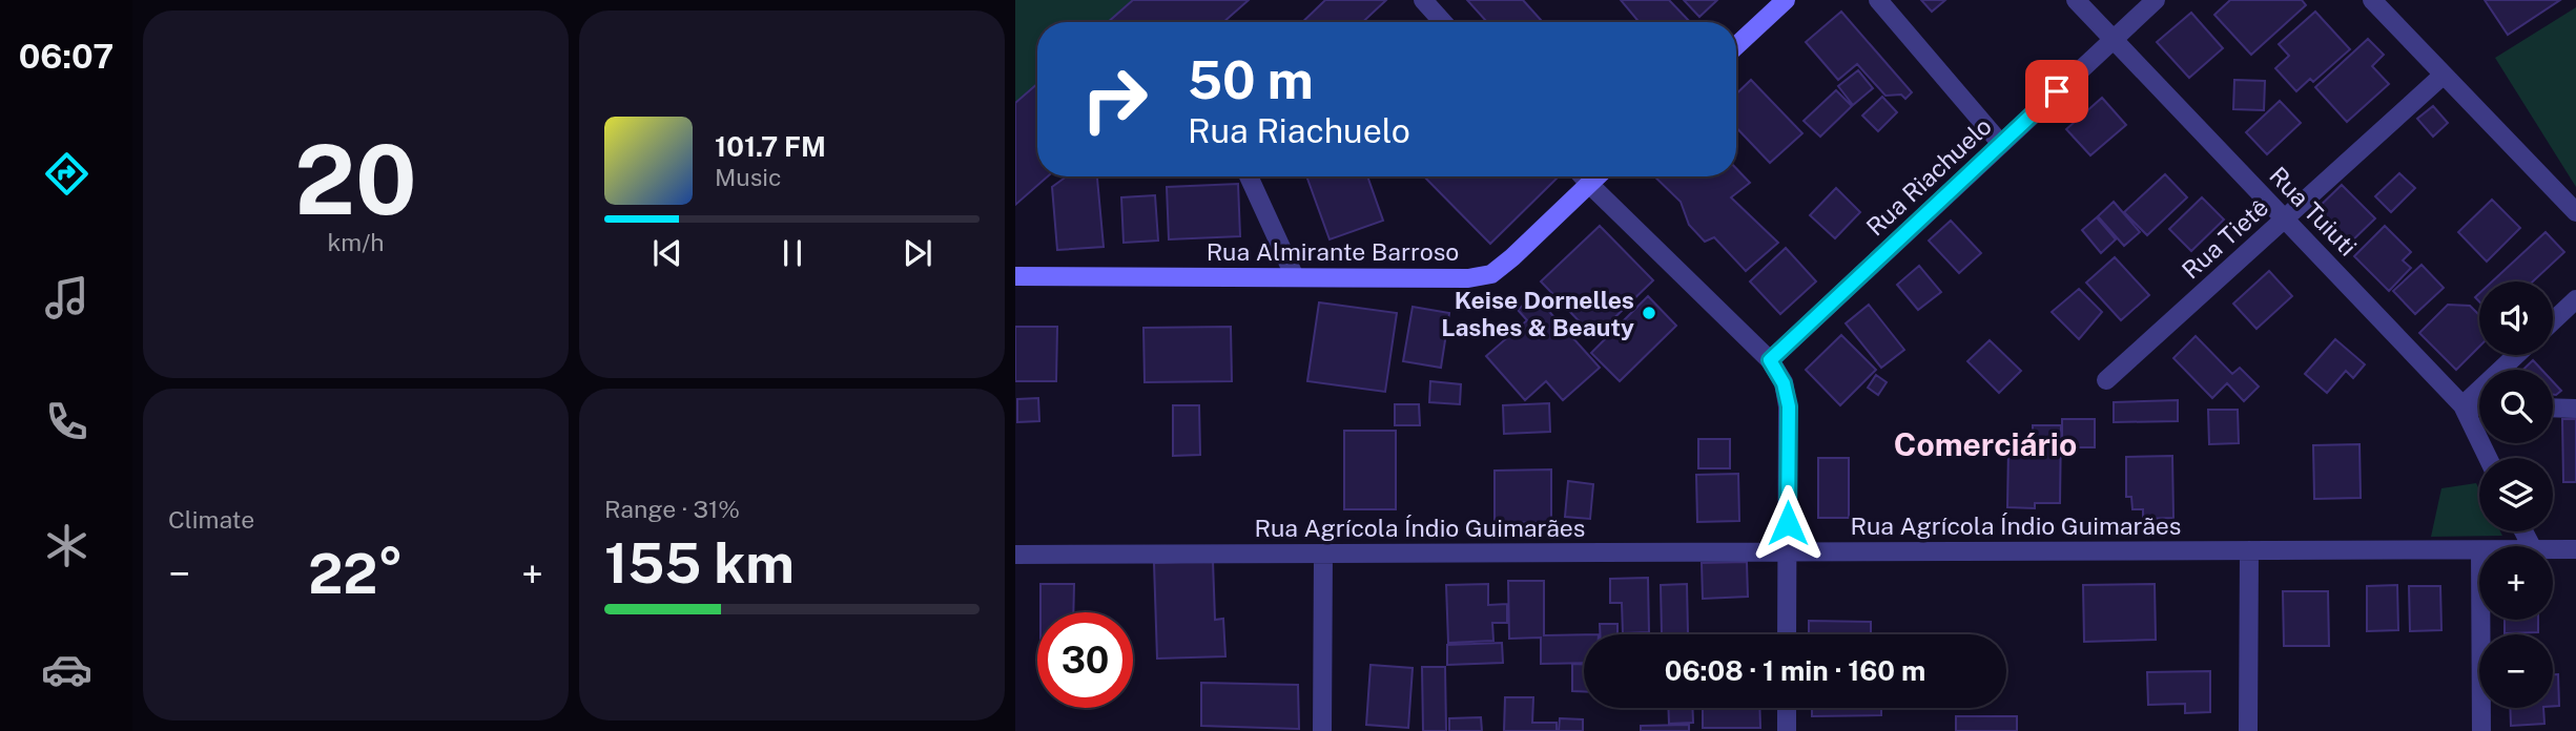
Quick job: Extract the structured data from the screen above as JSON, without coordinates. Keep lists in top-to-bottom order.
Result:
{
  "streets": {
    "main road": ["Rua Almirante Barroso"],
    "street": [
      "Rua Riachuelo",
      "Rua Tuiuti",
      "Rua Tietê",
      "Rua Agrícola Índio Guimarães"
    ]
  },
  "crossings": [
    ["Rua Riachuelo", "Rua Tuiuti"],
    ["Rua Tuiuti", "Rua Tietê"]
  ],
  "districts": ["Comerciário"],
  "places": ["Keise Dornelles Lashes & Beauty"],
  "page": {
    "tabs": "06:07",
    "tile": [
      ["20", "km/h"],
      "Climate",
      ["Range · 31%", "155 km"]
    ],
    "turn": ["50 m", "Rua Riachuelo"],
    "song": ["101.7 FM", "Music"],
    "map_buttons": ["+", "−"],
    "heat": ["−", "22°", "+"],
    "limit": "30",
    "trip": "06:08 · 1 min · 160 m"
  }
}
